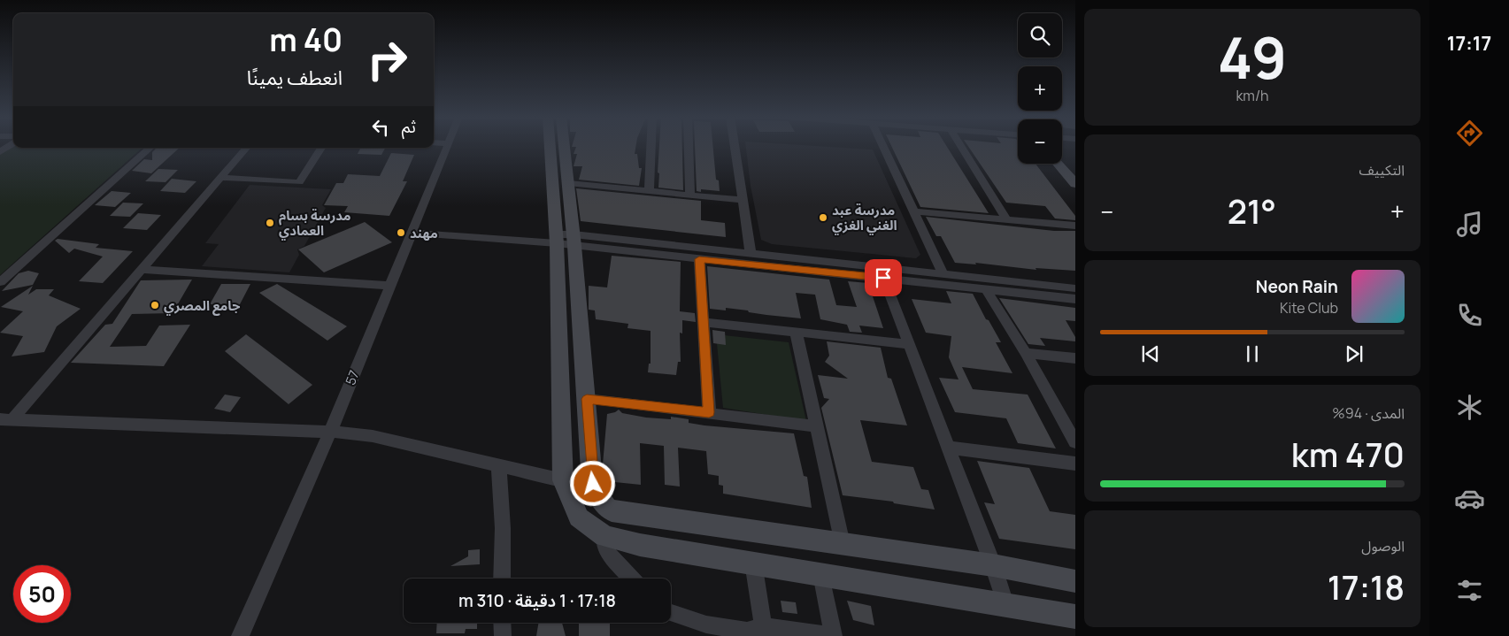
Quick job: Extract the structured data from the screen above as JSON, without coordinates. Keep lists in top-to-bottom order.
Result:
{
  "streets": {
    "street": ["57"]
  },
  "places": [
    "مدرسة عبد الغني الغزي",
    "مدرسة بسام العمادي",
    "مهند",
    "جامع المصري"
  ],
  "page": {
    "tabs": "17:17",
    "tile": [
      ["49", "km/h"],
      "التكييف",
      ["المدى · 94%", "470 km"],
      ["الوصول", "17:18"]
    ],
    "map_buttons": ["+", "−"],
    "turn": ["40 m", "انعطف يمينًا"],
    "then": "ثم",
    "heat": ["−", "21°", "+"],
    "song": ["Neon Rain", "Kite Club"],
    "limit": "50",
    "trip": "17:18 · 1 دقيقة · 310 m"
  }
}
